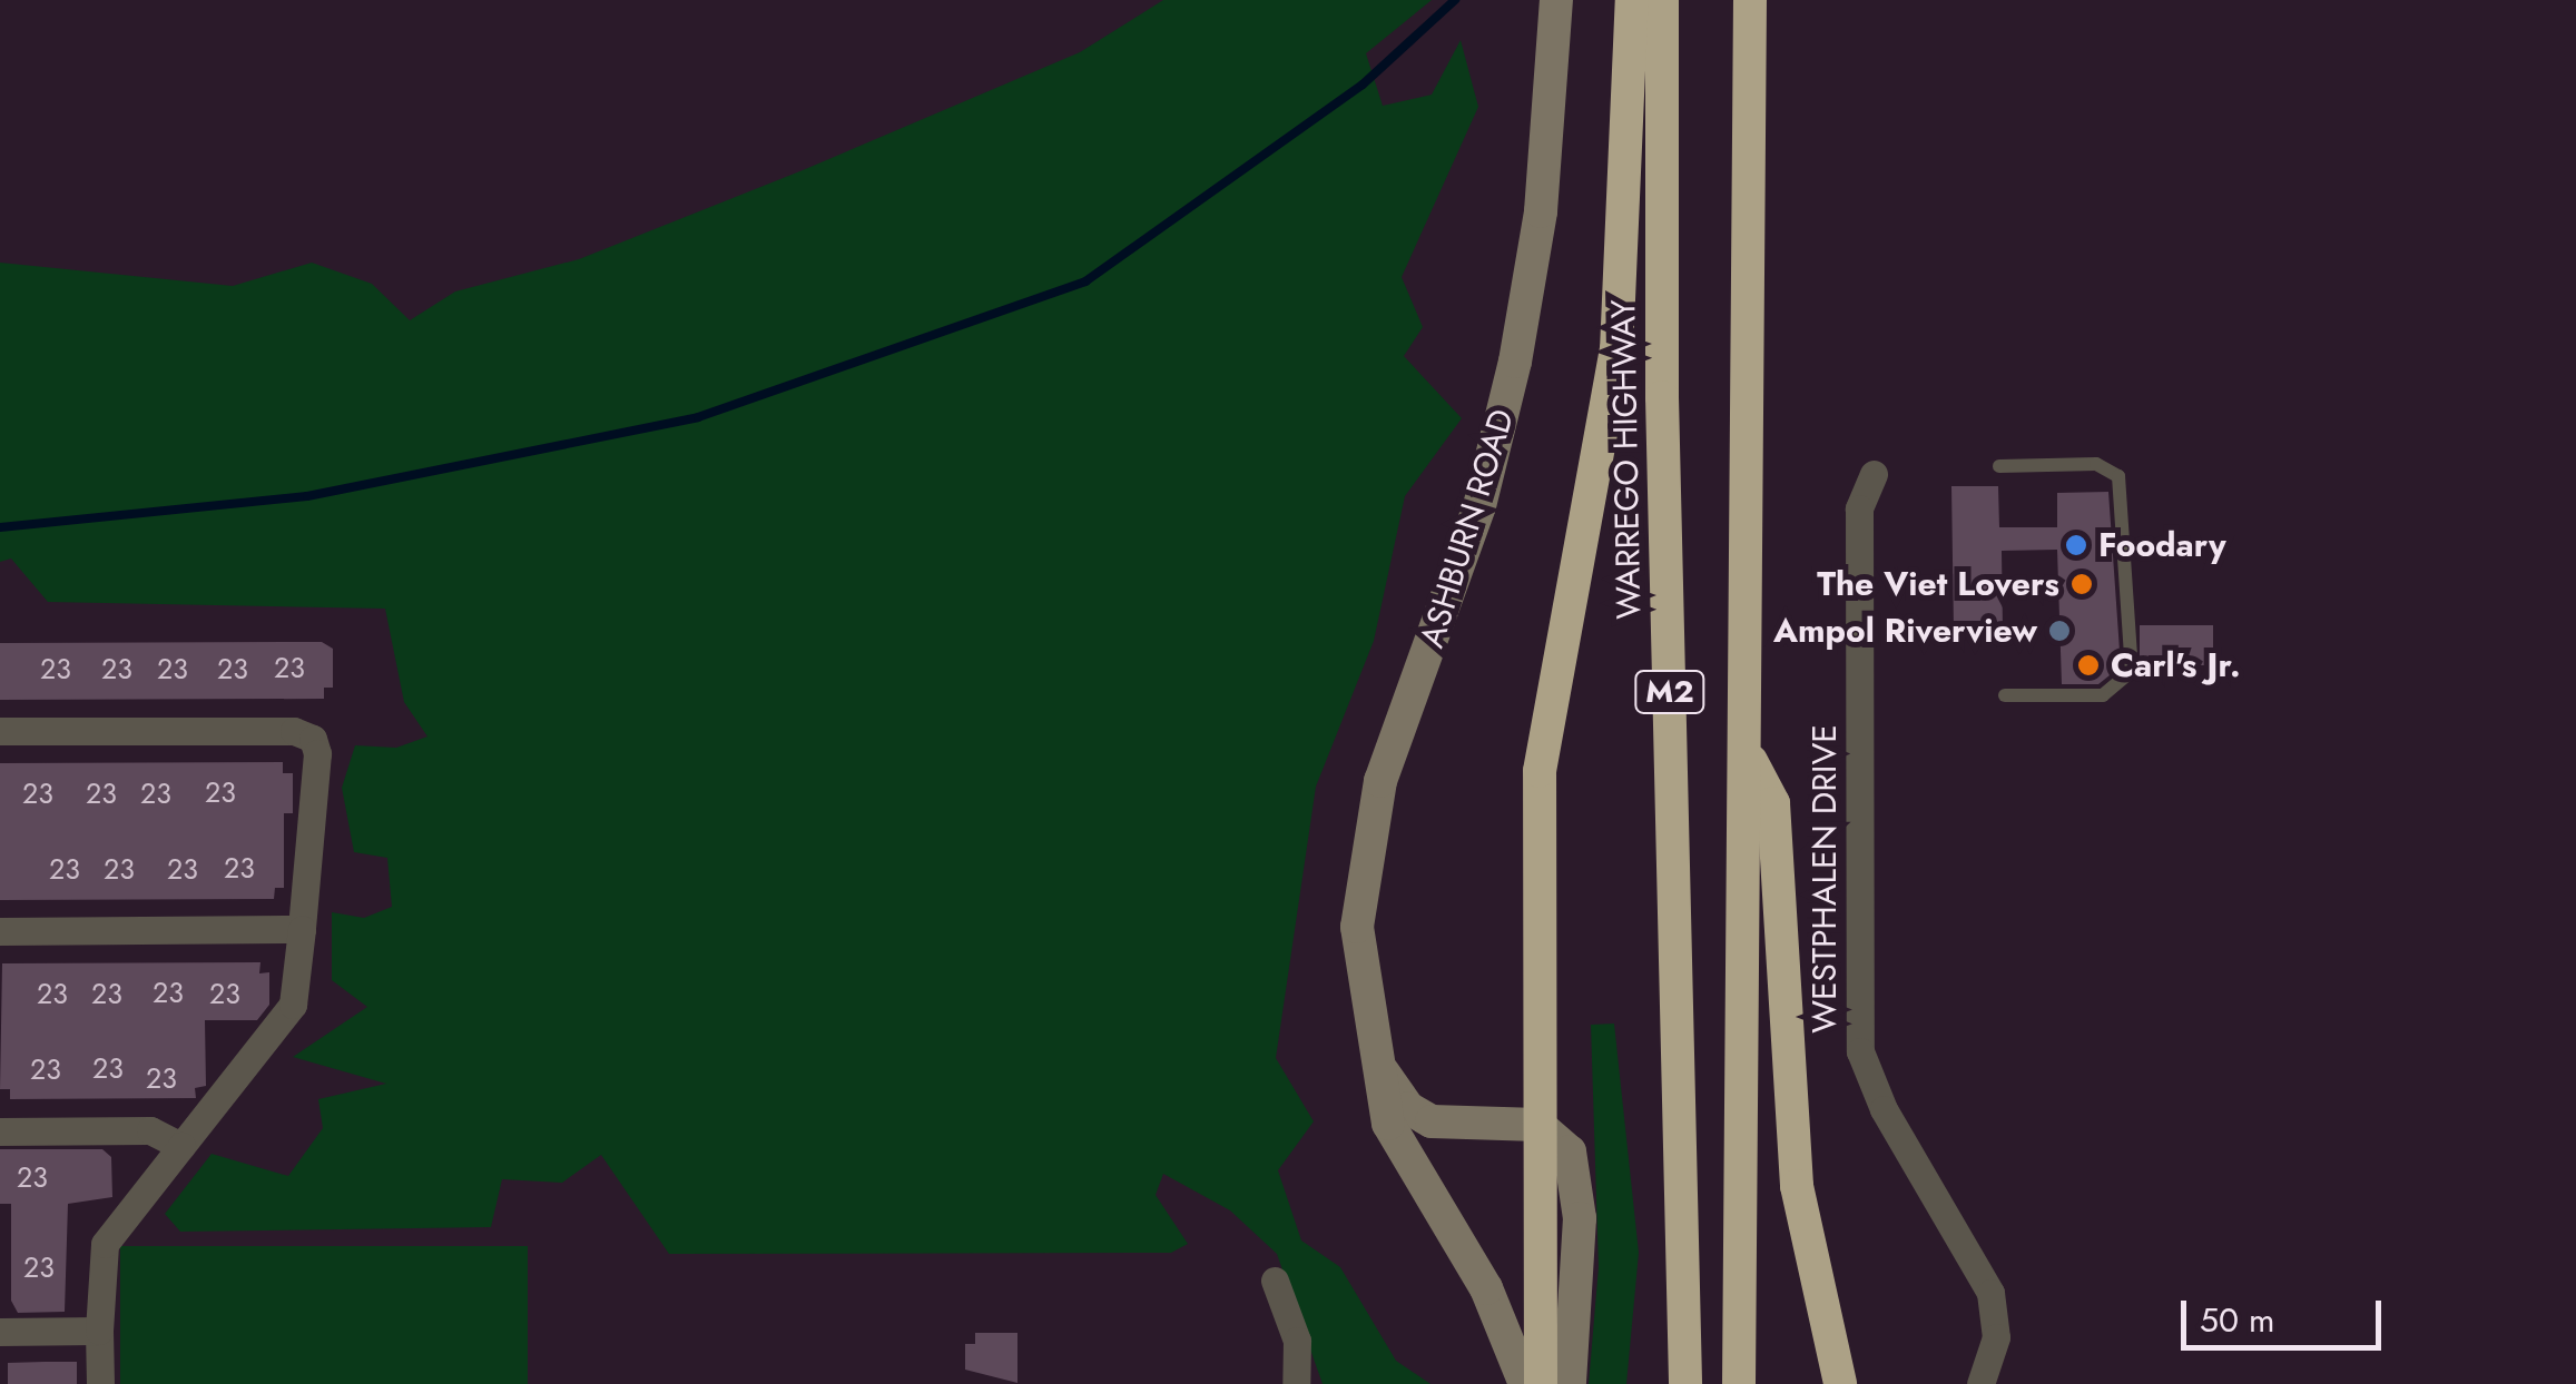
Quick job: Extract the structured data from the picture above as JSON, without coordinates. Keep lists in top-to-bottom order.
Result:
{
  "streets": {
    "highway": ["WARREGO HIGHWAY", "M2"],
    "street": ["ASHBURN ROAD", "WESTPHALEN DRIVE"]
  },
  "places": [
    "Foodary",
    "The Viet Lovers",
    "Ampol Riverview",
    "Carl's Jr."
  ],
  "house_numbers": [
    "23",
    "23",
    "23",
    "23",
    "23",
    "23",
    "23",
    "23",
    "23",
    "23",
    "23",
    "23",
    "23",
    "23",
    "23",
    "23",
    "23",
    "23",
    "23",
    "23",
    "23",
    "23"
  ],
  "scale_bar": "50 m"
}
